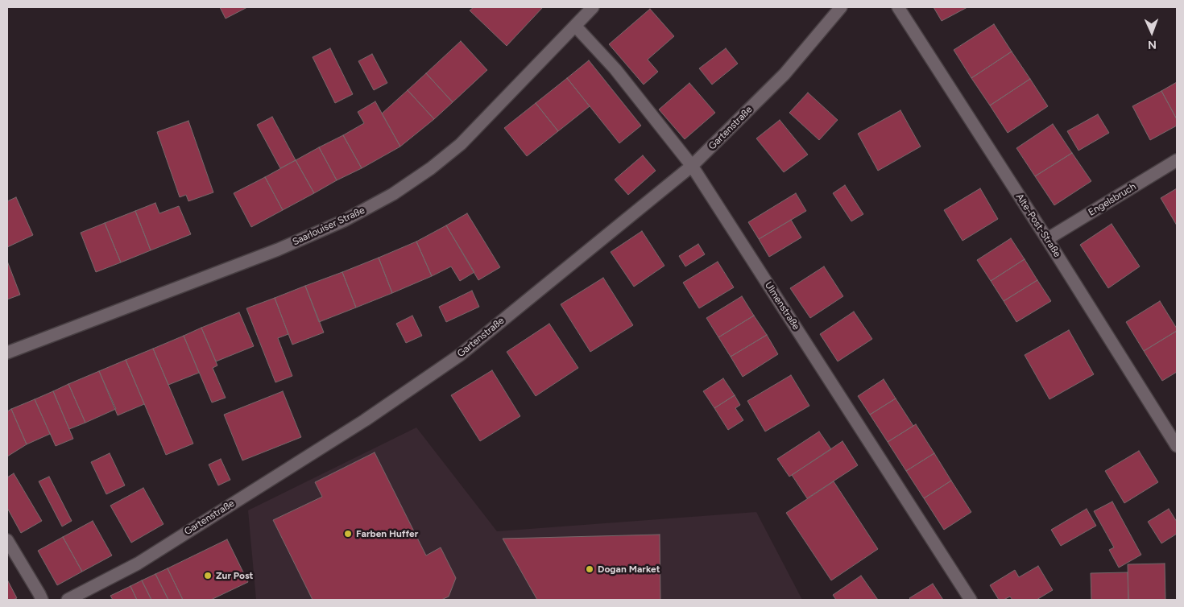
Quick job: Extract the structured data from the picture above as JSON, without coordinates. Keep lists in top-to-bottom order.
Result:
{
  "streets": {
    "street": [
      "Gartenstraße",
      "Engelsbruch",
      "Alte-Post-Straße",
      "Saarlouiser Straße",
      "Ulmenstraße"
    ]
  },
  "crossings": [
    ["Gartenstraße", "Ulmenstraße"],
    ["Engelsbruch", "Alte-Post-Straße"],
    ["Saarlouiser Straße", "Ulmenstraße"]
  ],
  "places": ["Farben Huffer", "Dogan Market", "Zur Post"],
  "north": "bottom"
}
